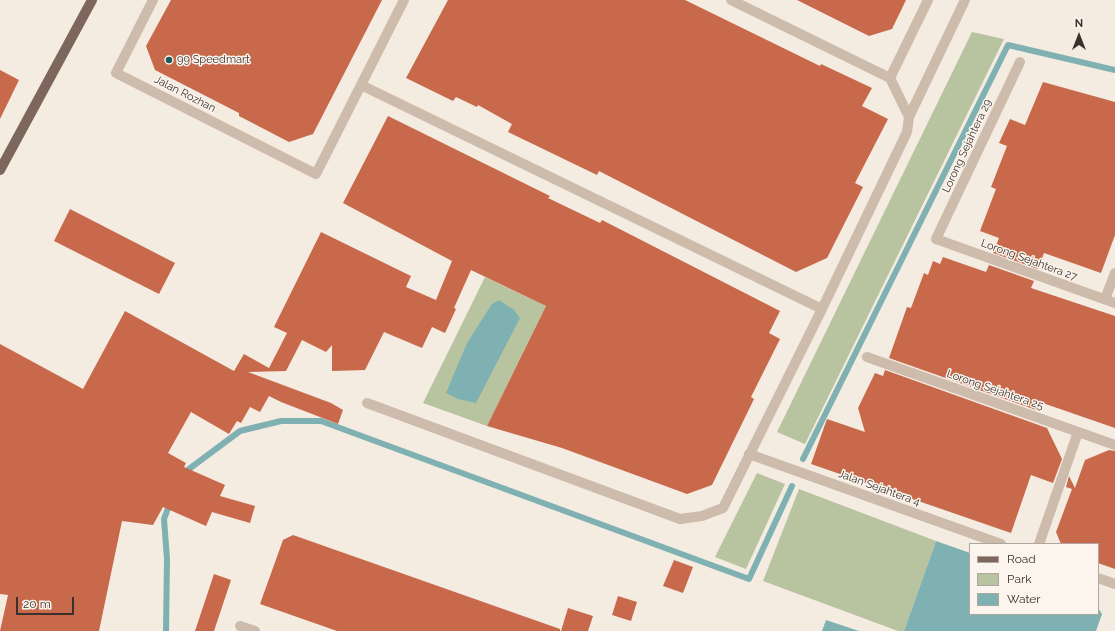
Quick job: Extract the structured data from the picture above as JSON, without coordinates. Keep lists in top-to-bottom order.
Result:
{
  "streets": {
    "street": [
      "Jalan Rozhan",
      "Lorong Sejahtera 29",
      "Lorong Sejahtera 27",
      "Lorong Sejahtera 25",
      "Jalan Sejahtera 4"
    ]
  },
  "crossings": [
    ["Lorong Sejahtera 29", "Lorong Sejahtera 27"]
  ],
  "places": ["99 Speedmart"],
  "legend": ["Road", "Park", "Water"],
  "scale_bar": "20 m",
  "north": "top"
}
